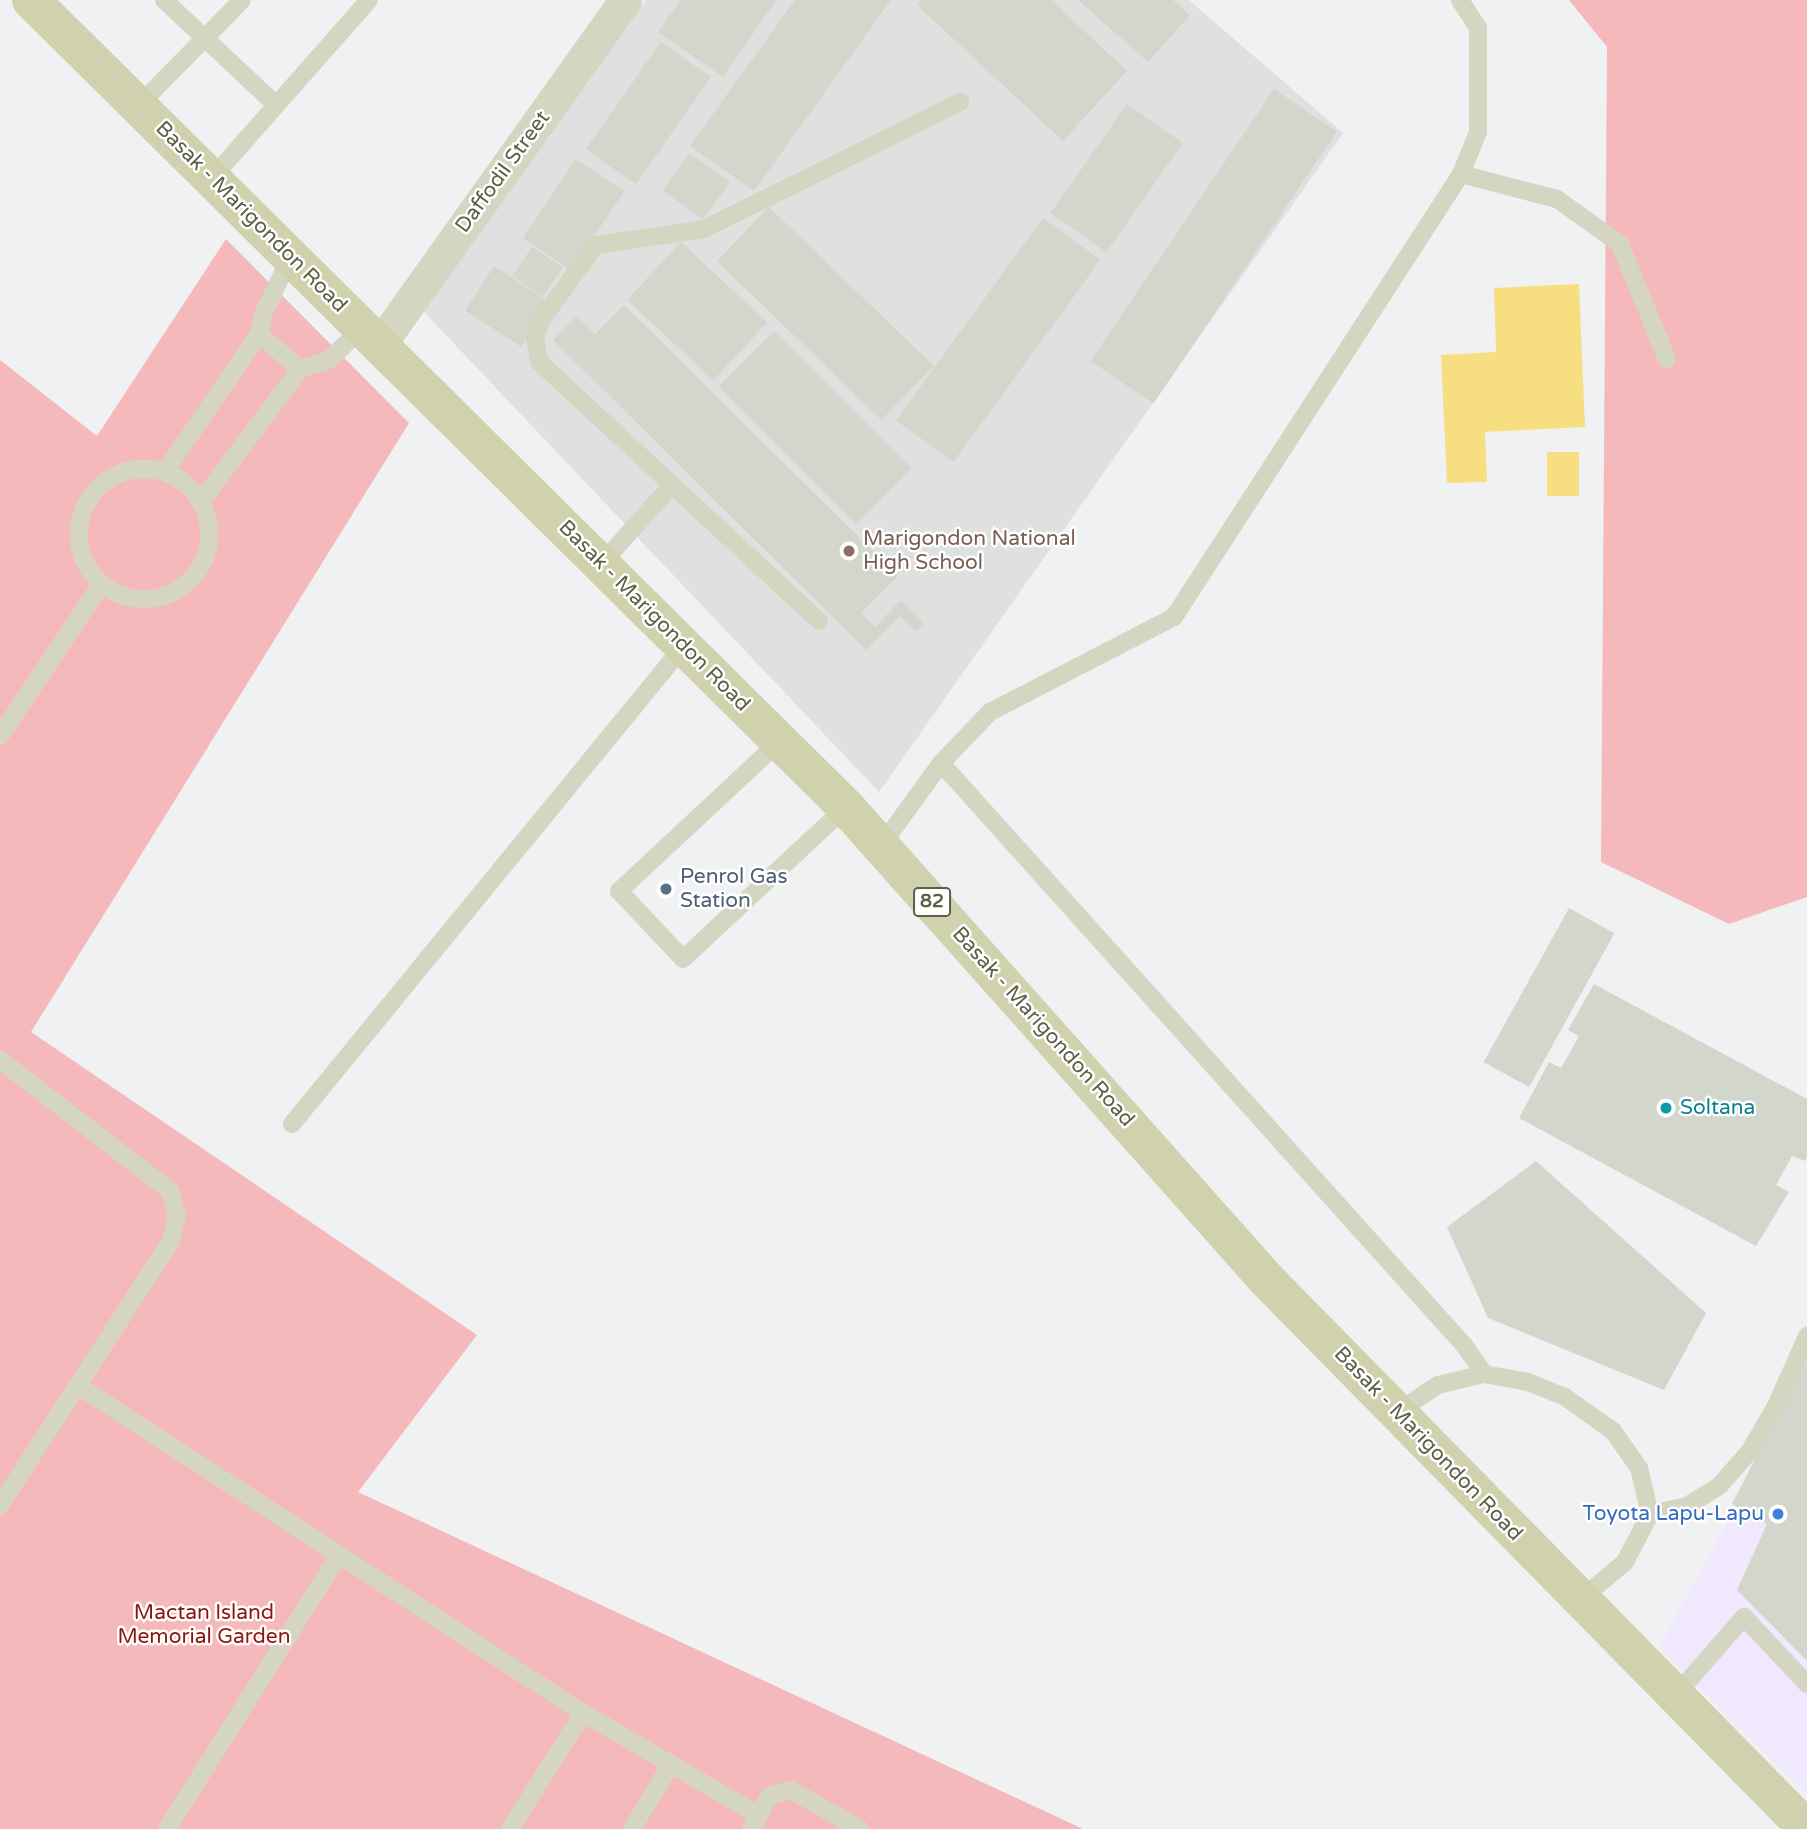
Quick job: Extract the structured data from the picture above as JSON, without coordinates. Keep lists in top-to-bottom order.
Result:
{
  "streets": {
    "main road": ["Basak - Marigondon Road", "82"],
    "street": ["Daffodil Street"]
  },
  "crossings": [
    ["Daffodil Street", "Basak - Marigondon Road"]
  ],
  "parks": ["Mactan Island Memorial Garden"],
  "places": [
    "Marigondon National High School",
    "Penrol Gas Station",
    "Soltana",
    "Toyota Lapu-Lapu"
  ]
}
